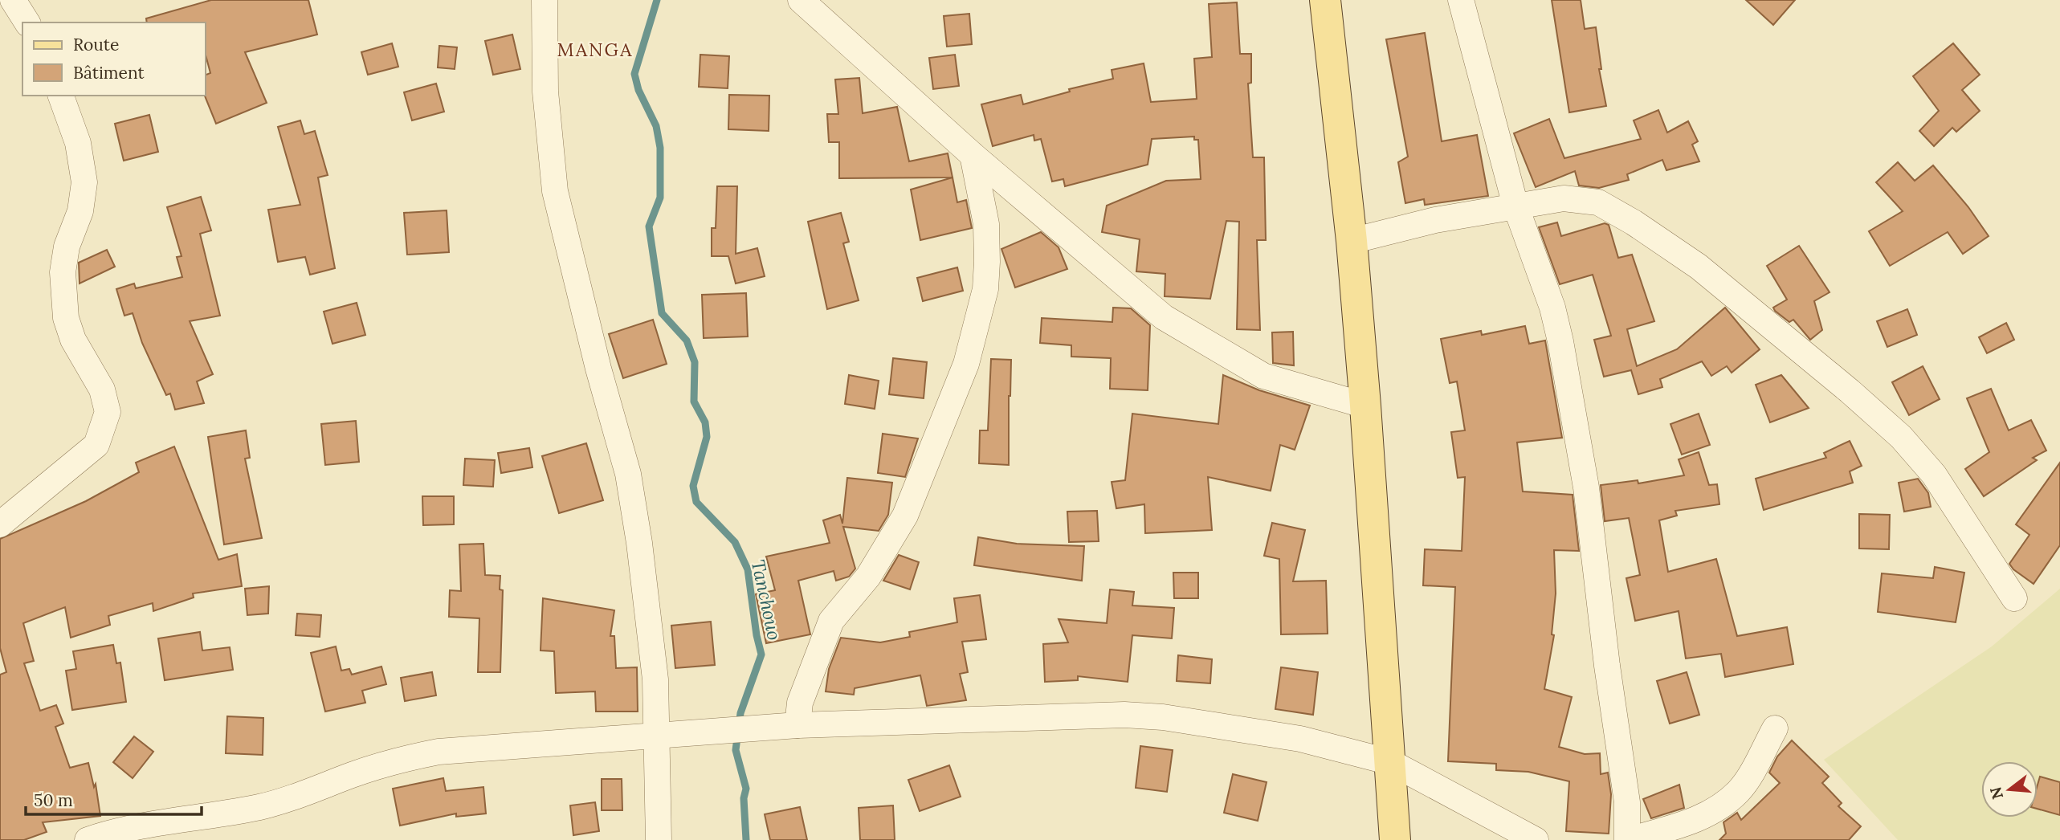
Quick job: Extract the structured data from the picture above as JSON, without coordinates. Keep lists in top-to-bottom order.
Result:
{
  "districts": ["MANGA"],
  "water": ["Tanchouo"],
  "legend": ["Route", "Bâtiment"],
  "scale_bar": "50 m",
  "north": "left"
}
